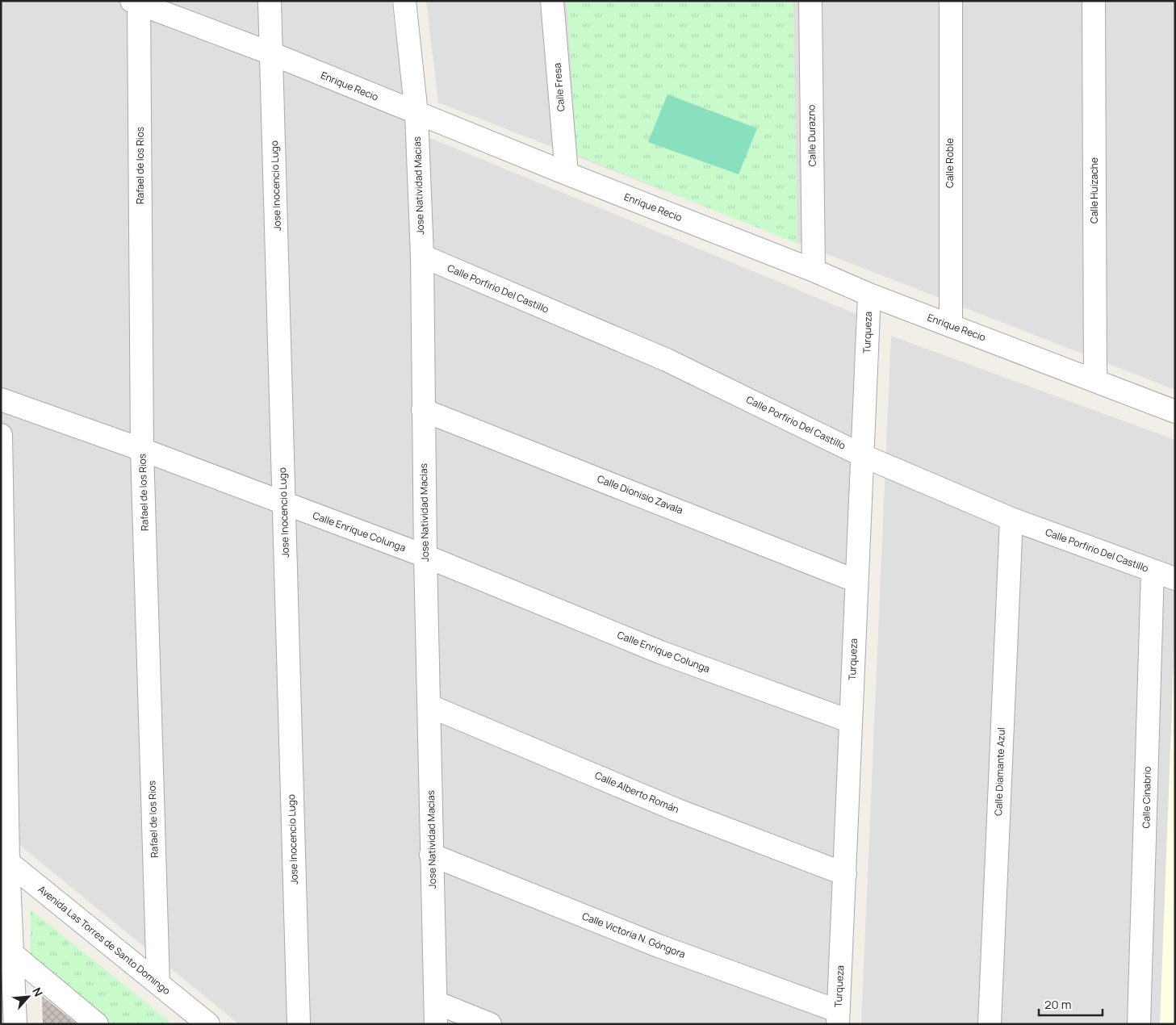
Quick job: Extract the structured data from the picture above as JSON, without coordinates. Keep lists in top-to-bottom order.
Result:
{
  "streets": {
    "street": [
      "Enrique Recio",
      "Calle Fresa",
      "Calle Durazno",
      "Calle Roble",
      "Rafael de los Rios",
      "Jose Inocencio Lugo",
      "Jose Natividad Macias",
      "Calle Huizache",
      "Calle Porfirio Del Castillo",
      "Turqueza",
      "Calle Dionisio Zavala",
      "Calle Enrique Colunga",
      "Calle Diamante Azul",
      "Calle Alberto Román",
      "Calle Cinabrio",
      "Calle Victoria N. Góngora",
      "Avenida Las Torres de Santo Domingo"
    ]
  },
  "crossings": [
    ["Enrique Recio", "Calle Fresa"],
    ["Enrique Recio", "Calle Durazno"],
    ["Enrique Recio", "Calle Roble"],
    ["Enrique Recio", "Rafael de los Rios"],
    ["Enrique Recio", "Jose Inocencio Lugo"],
    ["Enrique Recio", "Jose Natividad Macias"],
    ["Enrique Recio", "Calle Huizache"],
    ["Enrique Recio", "Turqueza"],
    ["Rafael de los Rios", "Calle Enrique Colunga"],
    ["Rafael de los Rios", "Avenida Las Torres de Santo Domingo"],
    ["Jose Inocencio Lugo", "Calle Enrique Colunga"],
    ["Jose Natividad Macias", "Calle Porfirio Del Castillo"],
    ["Jose Natividad Macias", "Calle Dionisio Zavala"],
    ["Jose Natividad Macias", "Calle Enrique Colunga"],
    ["Jose Natividad Macias", "Calle Alberto Román"],
    ["Jose Natividad Macias", "Calle Victoria N. Góngora"],
    ["Calle Porfirio Del Castillo", "Turqueza"],
    ["Calle Porfirio Del Castillo", "Calle Diamante Azul"],
    ["Calle Porfirio Del Castillo", "Calle Cinabrio"],
    ["Turqueza", "Calle Dionisio Zavala"],
    ["Turqueza", "Calle Enrique Colunga"],
    ["Turqueza", "Calle Alberto Román"],
    ["Turqueza", "Calle Victoria N. Góngora"]
  ],
  "scale_bar": "20 m",
  "north": "top right"
}
